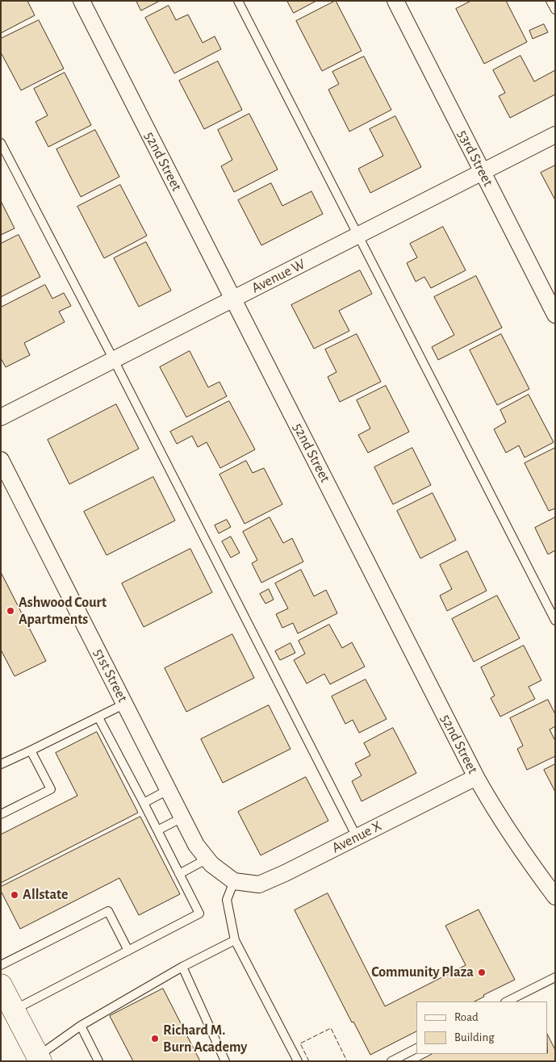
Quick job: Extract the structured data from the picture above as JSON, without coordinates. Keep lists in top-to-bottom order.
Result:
{
  "streets": {
    "street": [
      "53rd Street",
      "52nd Street",
      "Avenue W",
      "51st Street",
      "Avenue X"
    ]
  },
  "crossings": [
    ["53rd Street", "Avenue W"],
    ["52nd Street", "Avenue W"],
    ["52nd Street", "Avenue X"],
    ["51st Street", "Avenue X"]
  ],
  "places": [
    "Ashwood Court Apartments",
    "Allstate",
    "Community Plaza",
    "Richard M. Burn Academy"
  ],
  "legend": ["Road", "Building"]
}
